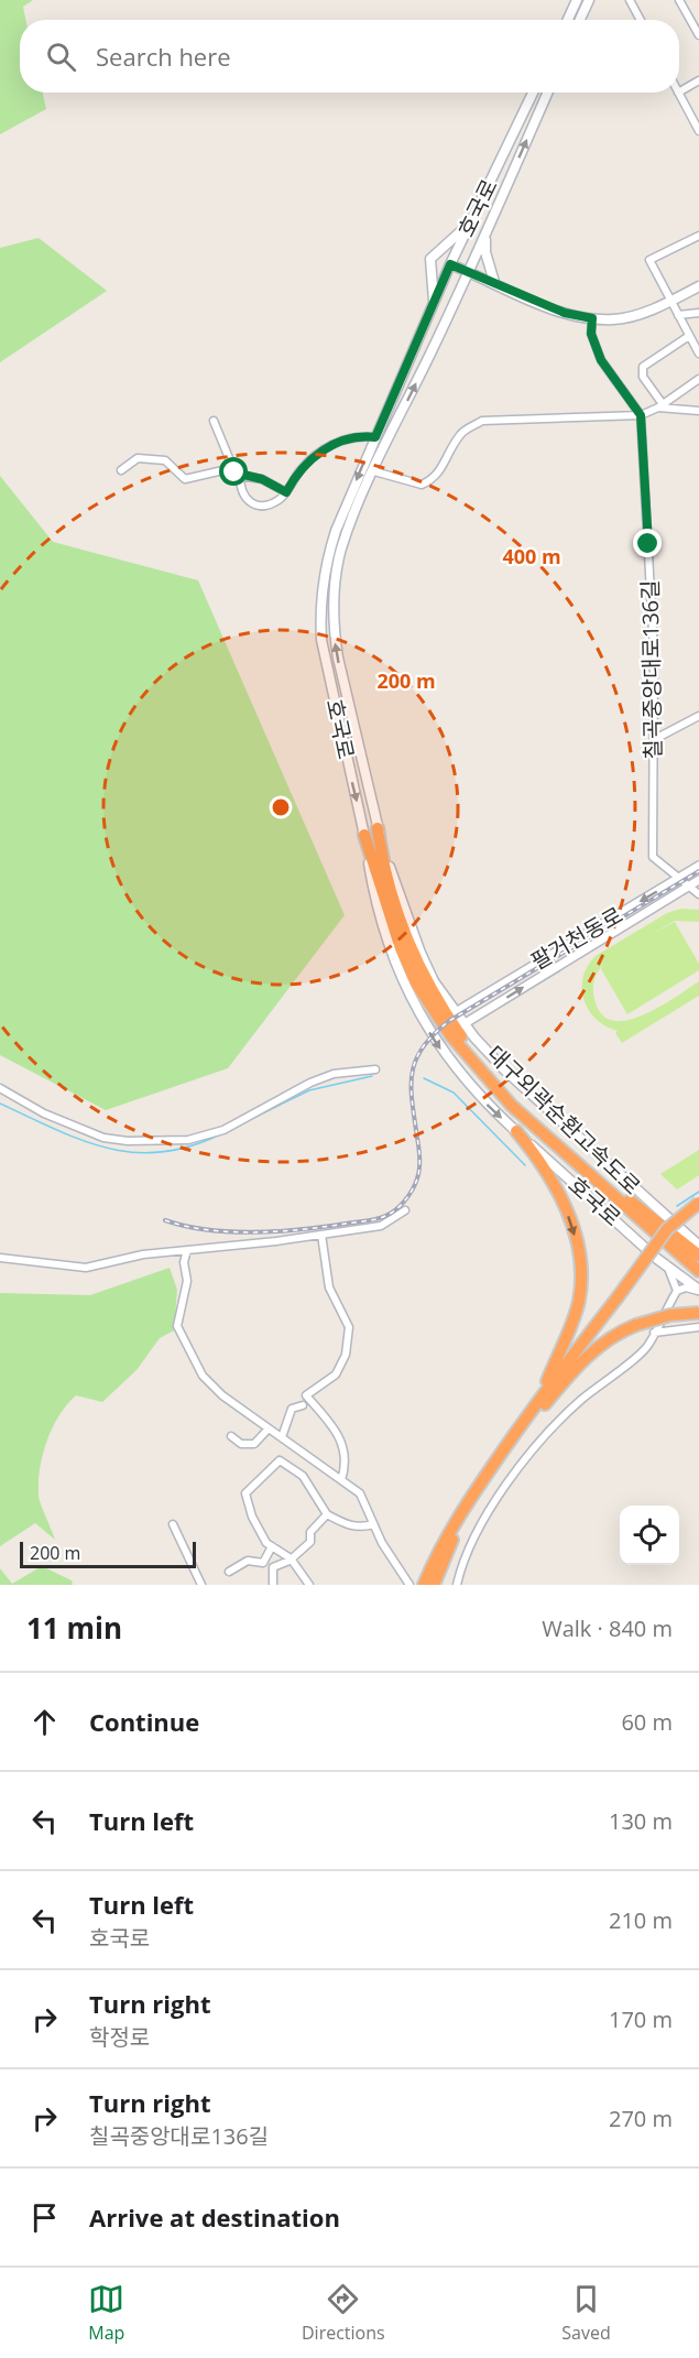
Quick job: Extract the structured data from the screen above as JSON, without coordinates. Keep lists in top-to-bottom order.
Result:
{
  "streets": {
    "highway": ["대구외곽순환고속도로"],
    "main road": ["호국로"],
    "street": ["칠곡중앙대로136길", "팔거천동로"]
  },
  "crossings": [
    ["호국로", "팔거천동로"],
    ["호국로", "대구외곽순환고속도로"],
    ["칠곡중앙대로136길", "팔거천동로"]
  ],
  "scale_bar": "200 m",
  "page": {
    "search": "Search here",
    "scale": "200 m",
    "heading": ["11 min", "Walk · 840 m"],
    "list": [
      ["Continue", "60 m"],
      ["Turn left", "130 m"],
      ["Turn left", "호국로", "210 m"],
      ["Turn right", "학정로", "170 m"],
      ["Turn right", "칠곡중앙대로136길", "270 m"],
      "Arrive at destination"
    ],
    "nav": ["Map", "Directions", "Saved"]
  },
  "rings": ["400 m", "200 m"]
}
